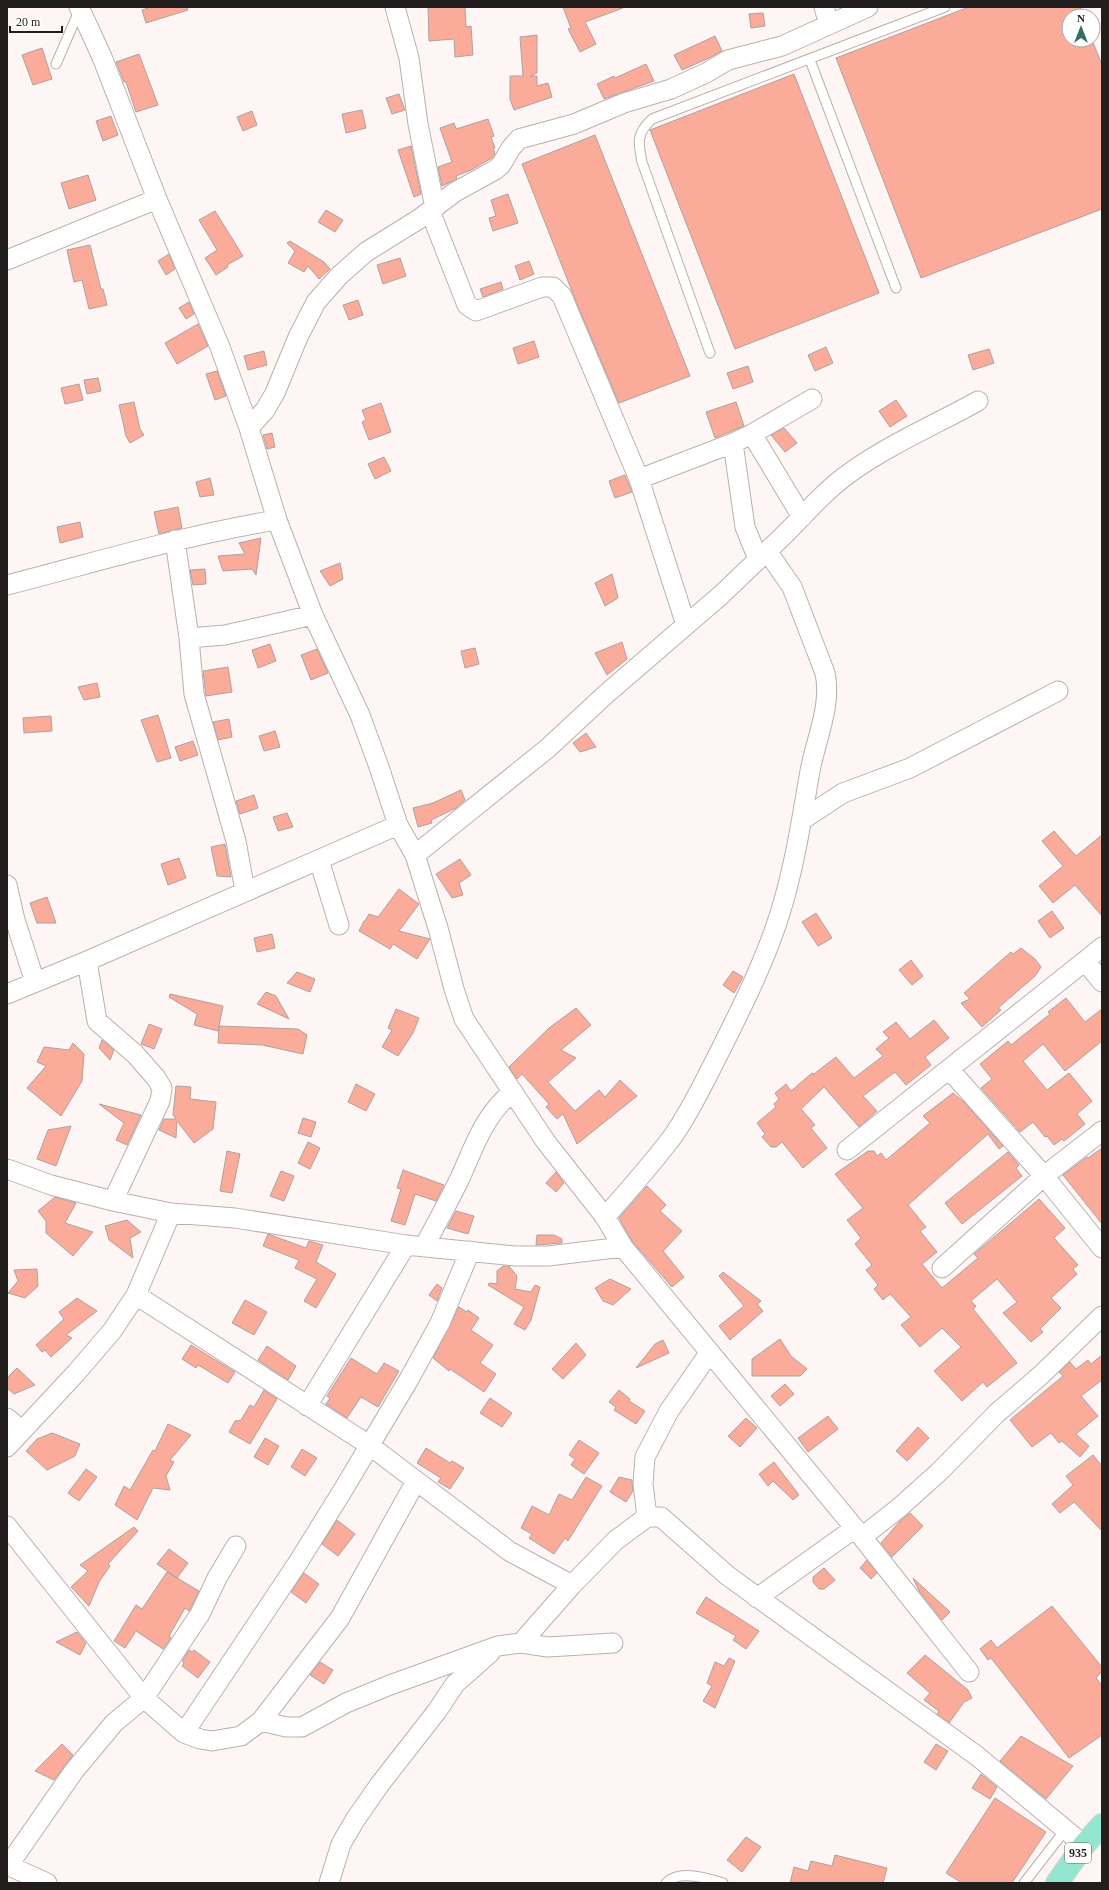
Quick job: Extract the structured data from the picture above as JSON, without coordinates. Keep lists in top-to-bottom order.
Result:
{
  "streets": {
    "main road": ["935"]
  },
  "scale_bar": "20 m",
  "north": "top"
}
